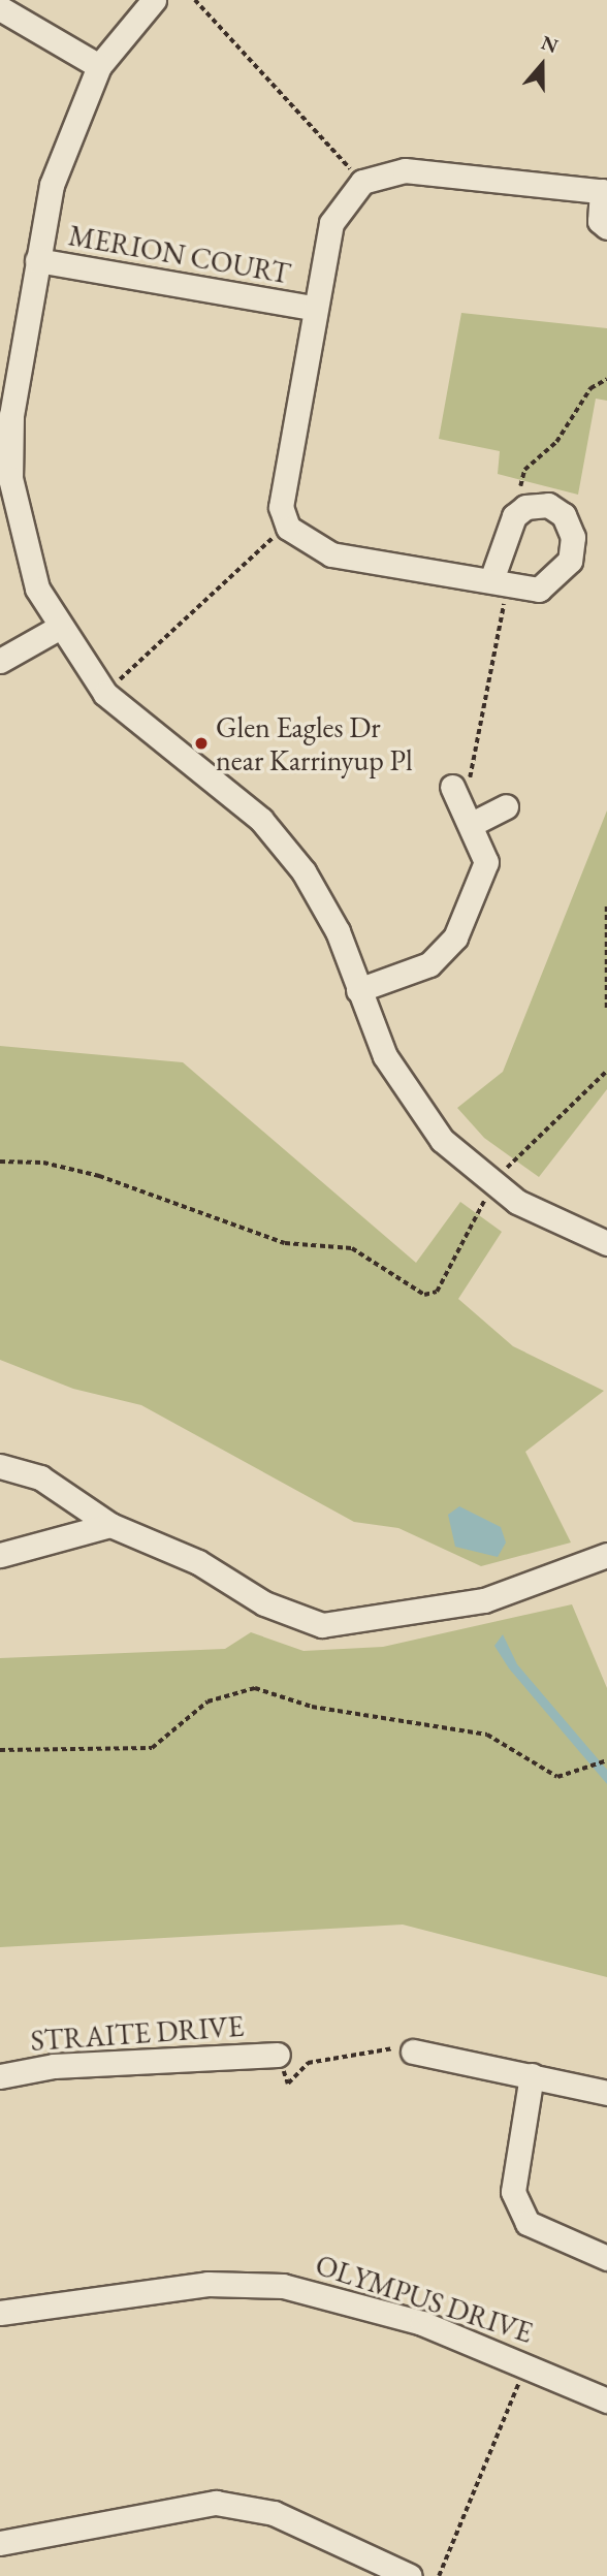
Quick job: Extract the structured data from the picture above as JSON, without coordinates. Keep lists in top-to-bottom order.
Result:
{
  "streets": {
    "street": ["MERION COURT", "STRAITE DRIVE", "OLYMPUS DRIVE"]
  },
  "places": ["Glen Eagles Dr near Karrinyup Pl"],
  "north": "top"
}
